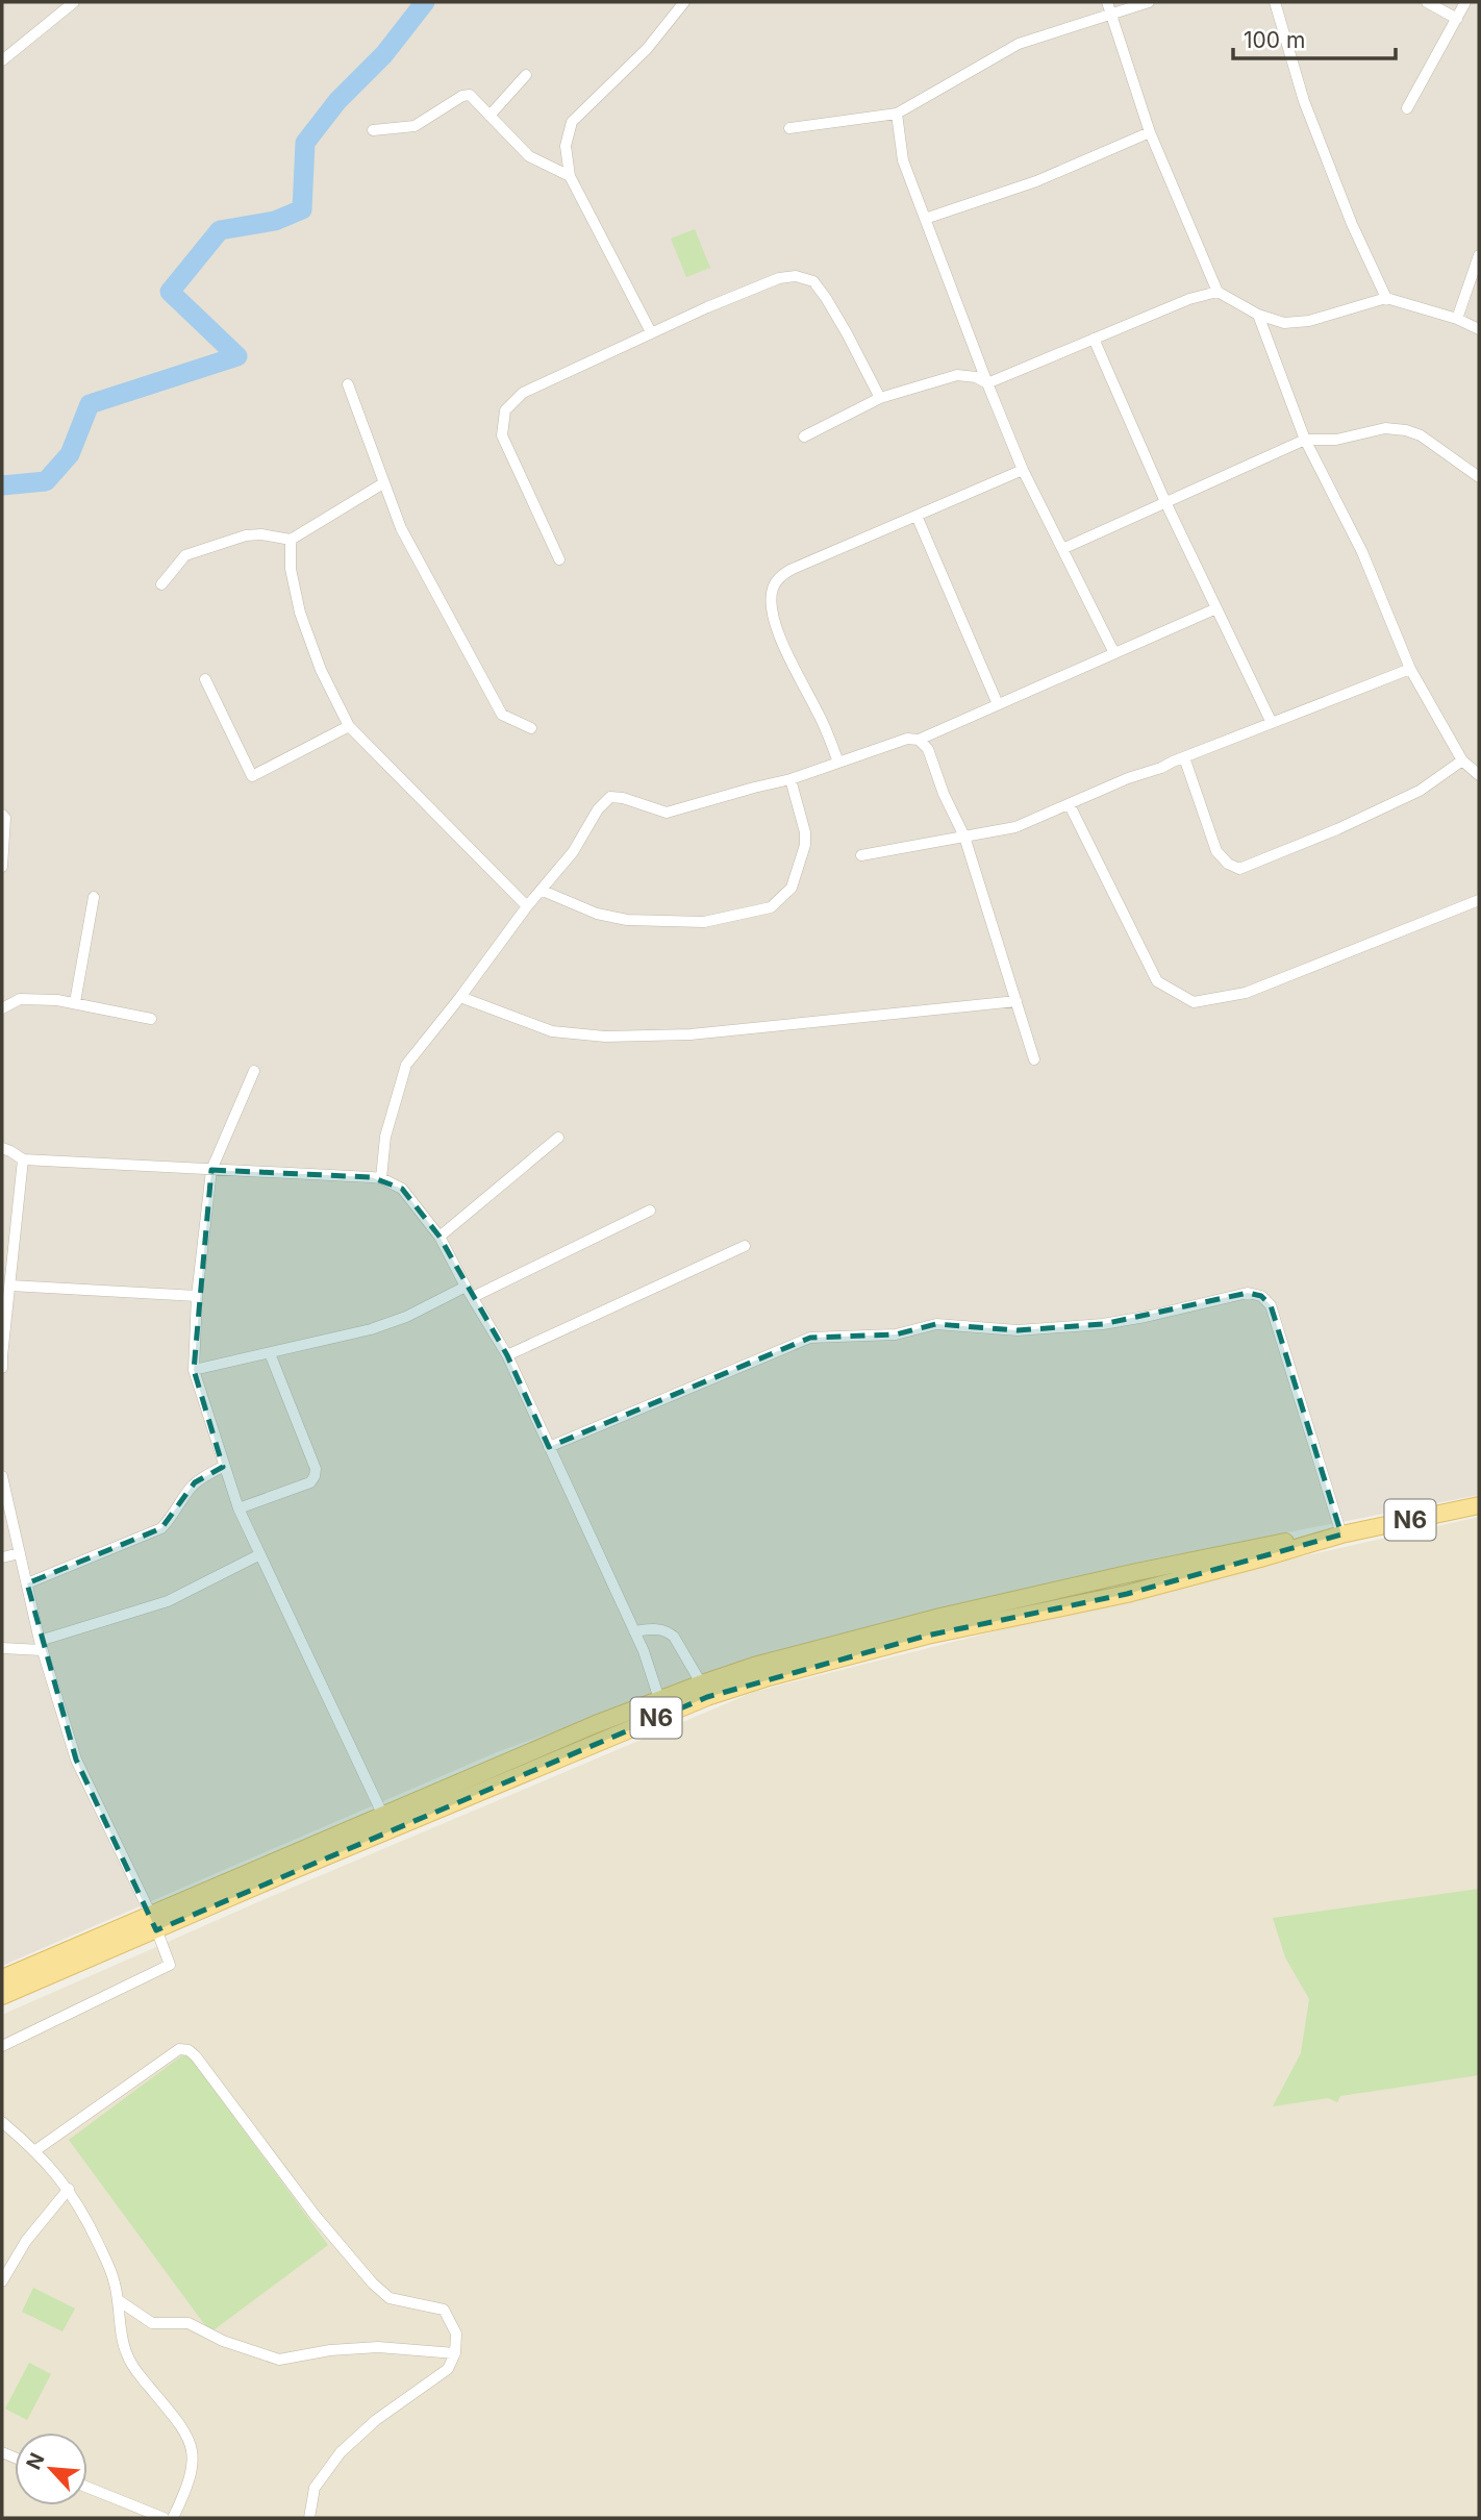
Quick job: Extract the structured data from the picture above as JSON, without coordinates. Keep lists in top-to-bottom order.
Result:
{
  "streets": {
    "main road": ["N6"]
  },
  "scale_bar": "100 m",
  "north": "top left"
}
